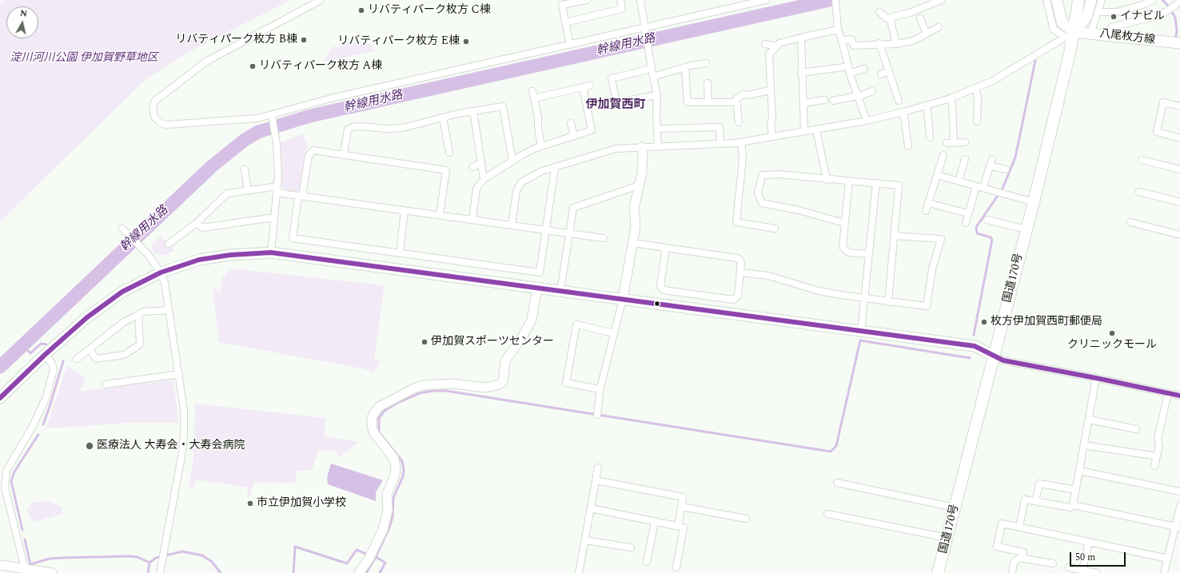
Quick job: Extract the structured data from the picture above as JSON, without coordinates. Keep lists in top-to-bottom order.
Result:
{
  "streets": {
    "highway": ["国道170号"],
    "main road": ["八尾枚方線"]
  },
  "crossings": [
    ["八尾枚方線", "国道170号"]
  ],
  "districts": ["伊加賀西町"],
  "water": ["幹線用水路"],
  "parks": ["淀川河川公園 伊加賀野草地区"],
  "places": [
    "リバティパーク枚方 C棟",
    "イナビル",
    "リバティパーク枚方 B棟",
    "リバティパーク枚方 E棟",
    "リバティパーク枚方 A棟",
    "枚方伊加賀西町郵便局",
    "クリニックモール",
    "伊加賀スポーツセンター",
    "医療法人 大寿会・大寿会病院",
    "市立伊加賀小学校"
  ],
  "scale_bar": "50 m",
  "north": "top"
}
